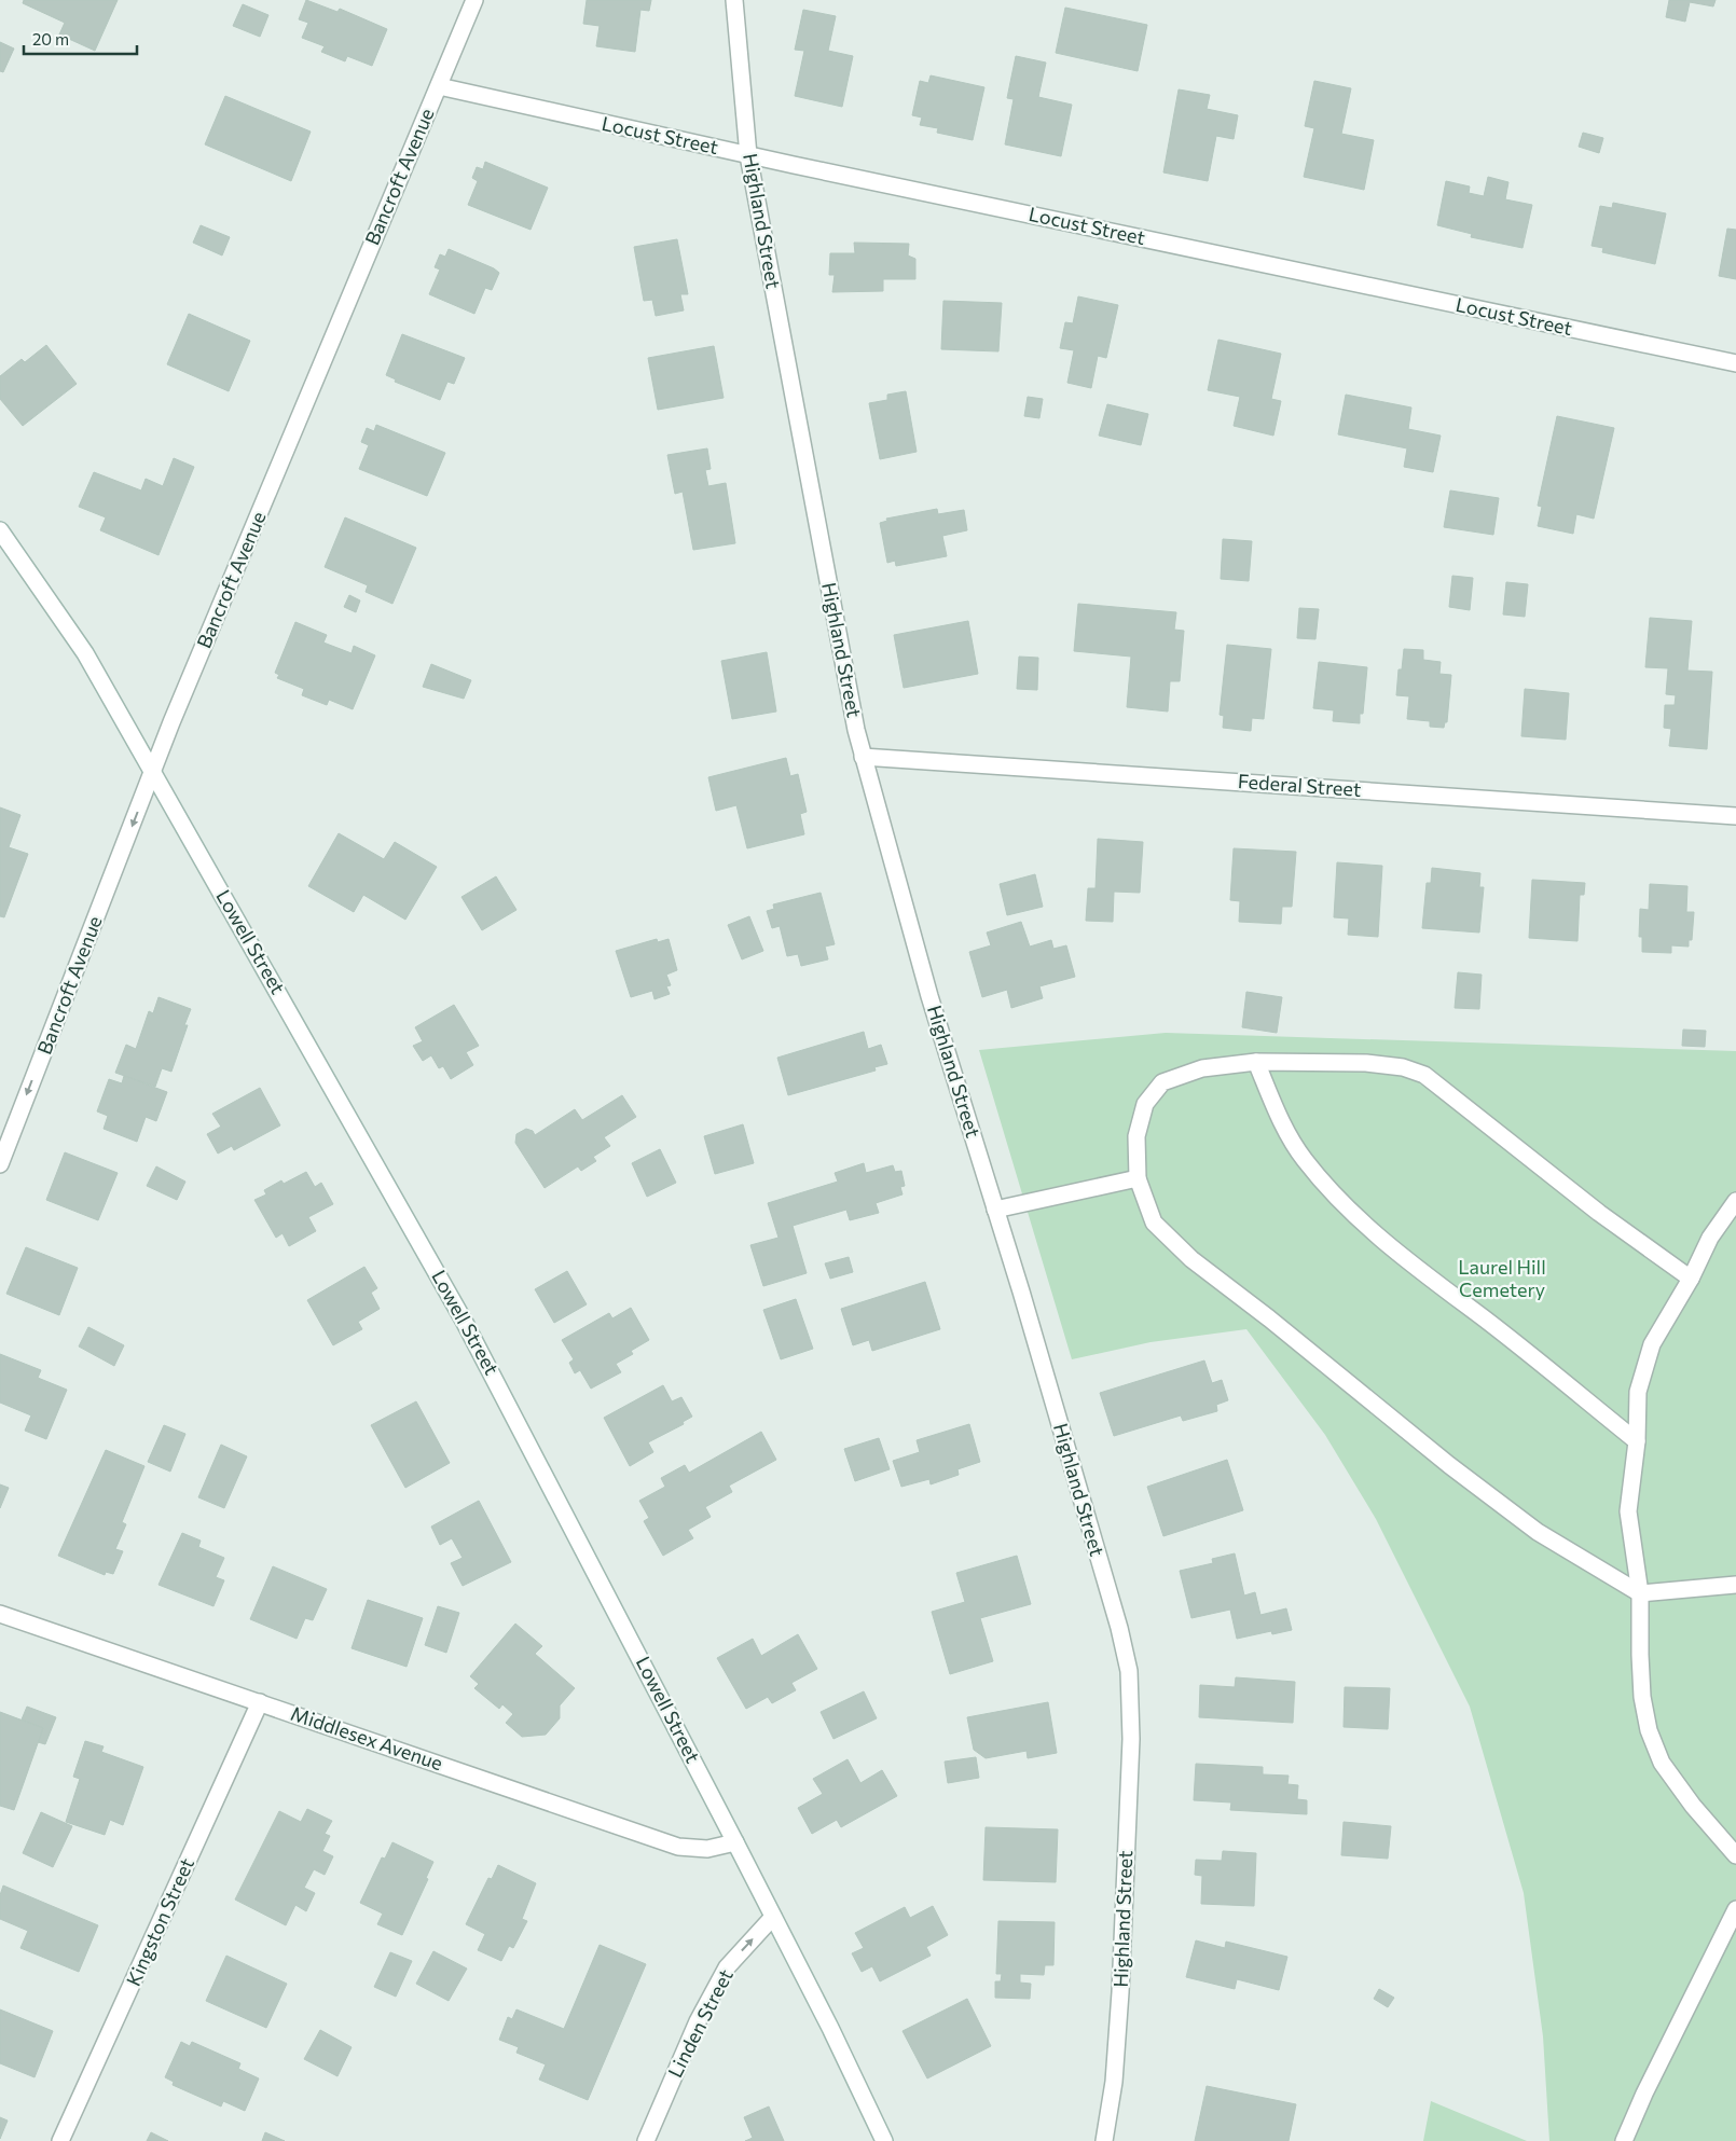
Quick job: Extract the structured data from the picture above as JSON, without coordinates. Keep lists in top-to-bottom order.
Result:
{
  "streets": {
    "street": [
      "Locust Street",
      "Bancroft Avenue",
      "Highland Street",
      "Federal Street",
      "Lowell Street",
      "Middlesex Avenue",
      "Kingston Street",
      "Linden Street"
    ]
  },
  "crossings": [
    ["Locust Street", "Bancroft Avenue"],
    ["Locust Street", "Highland Street"],
    ["Bancroft Avenue", "Lowell Street"],
    ["Highland Street", "Federal Street"],
    ["Lowell Street", "Middlesex Avenue"],
    ["Lowell Street", "Linden Street"],
    ["Middlesex Avenue", "Kingston Street"]
  ],
  "one_way": ["Linden Street"],
  "parks": ["Laurel Hill Cemetery"],
  "scale_bar": "20 m"
}
